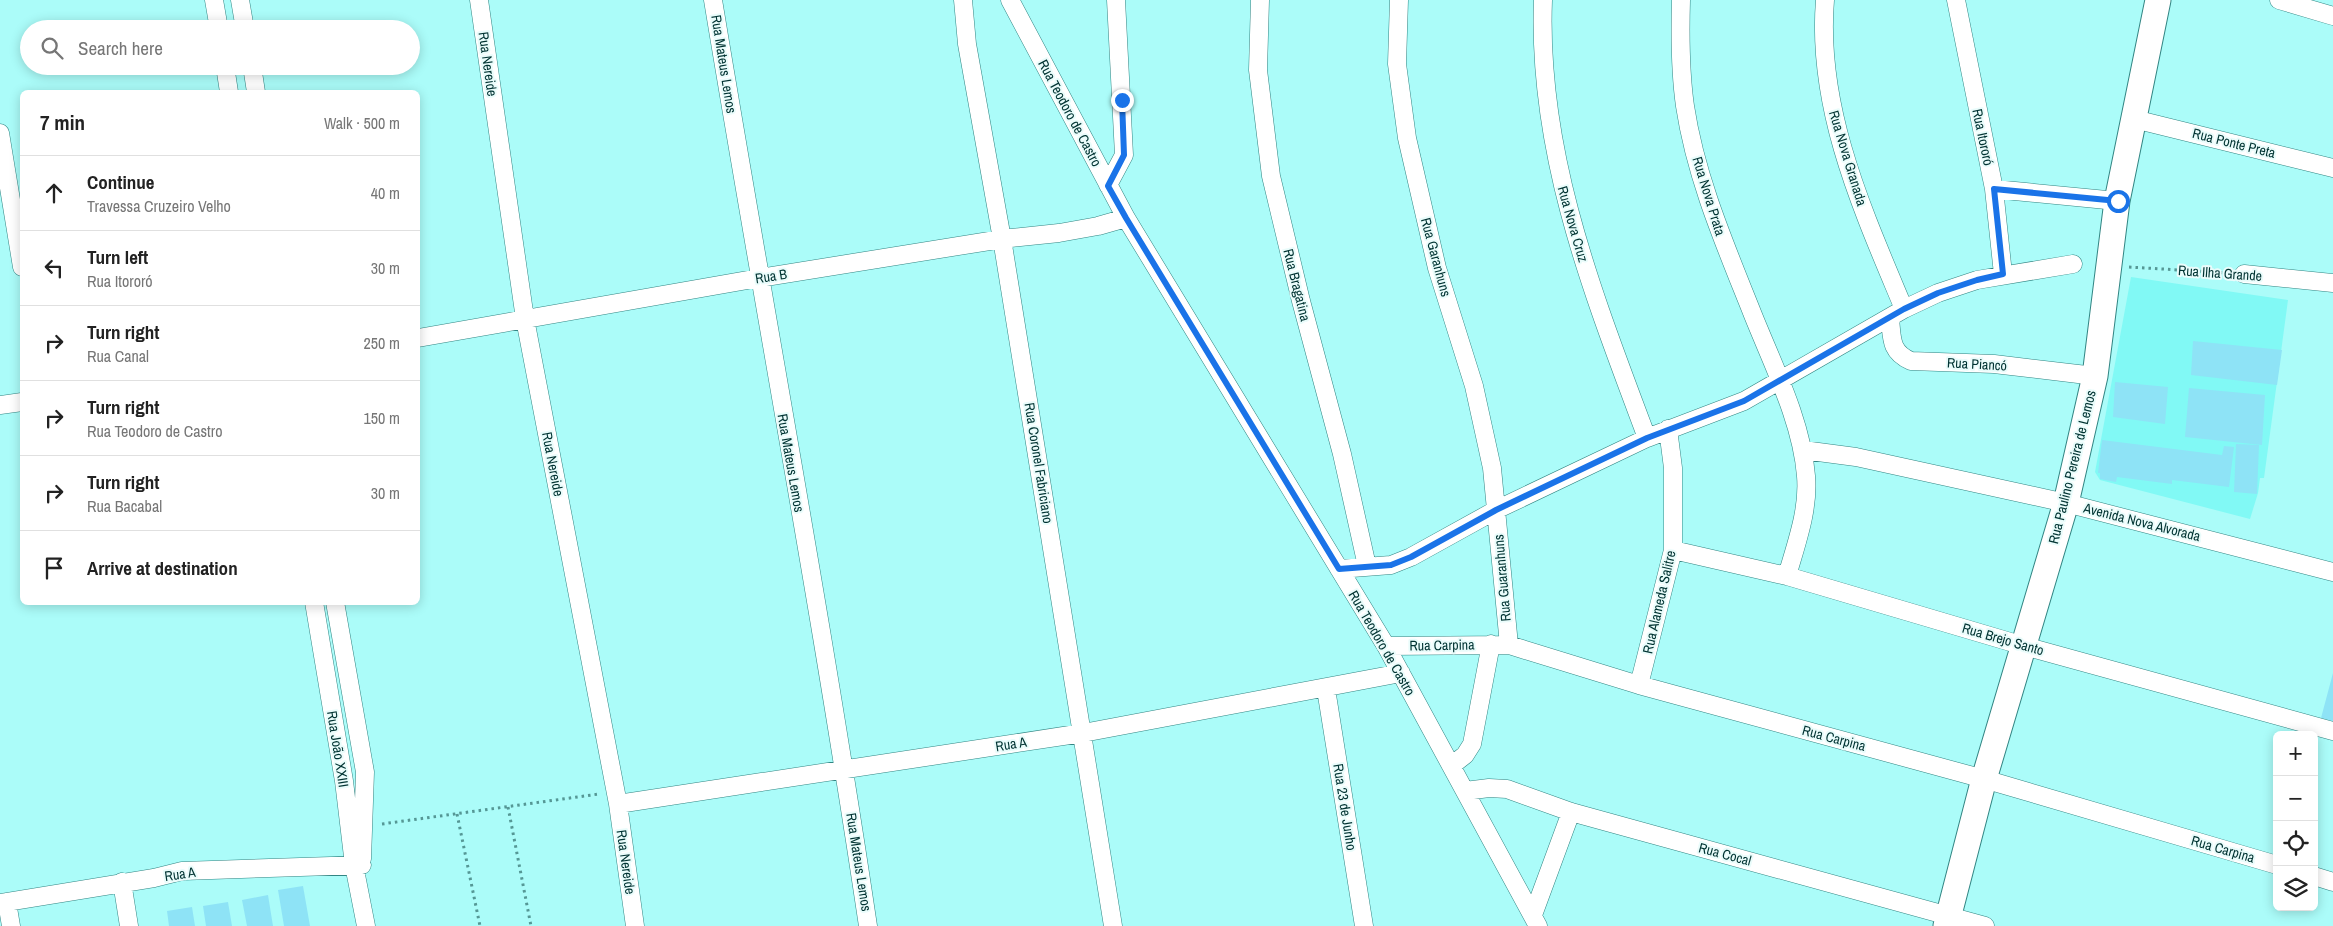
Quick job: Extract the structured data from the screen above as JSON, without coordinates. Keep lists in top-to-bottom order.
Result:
{
  "streets": {
    "street": [
      "Rua Nereide",
      "Rua Mateus Lemos",
      "Rua Teodoro de Castro",
      "Rua Itororó",
      "Rua Ponte Preta",
      "Rua Nova Granada",
      "Rua Nova Prata",
      "Rua Nova Cruz",
      "Rua Garanhuns",
      "Rua Ilha Grande",
      "Rua B",
      "Rua Bragatina",
      "Rua Piancó",
      "Rua Coronel Fabriciano",
      "Rua Paulino Pereira de Lemos",
      "Avenida Nova Alvorada",
      "Rua Guaranhuns",
      "Rua Alameda Salitre",
      "Rua Brejo Santo",
      "Rua Carpina",
      "Rua A",
      "Rua João XXIII",
      "Rua 23 de Junho",
      "Rua Cocal"
    ]
  },
  "crossings": [
    ["Rua Nereide", "Rua B"],
    ["Rua Nereide", "Rua A"],
    ["Rua Mateus Lemos", "Rua B"],
    ["Rua Mateus Lemos", "Rua A"],
    ["Rua Teodoro de Castro", "Rua B"],
    ["Rua Teodoro de Castro", "Rua Guaranhuns"],
    ["Rua Teodoro de Castro", "Rua Carpina"],
    ["Rua Teodoro de Castro", "Rua A"],
    ["Rua Teodoro de Castro", "Rua Cocal"],
    ["Rua Ponte Preta", "Rua Paulino Pereira de Lemos"],
    ["Rua Nova Granada", "Rua Piancó"],
    ["Rua Nova Prata", "Avenida Nova Alvorada"],
    ["Rua Nova Prata", "Rua Brejo Santo"],
    ["Rua Garanhuns", "Rua Guaranhuns"],
    ["Rua Ilha Grande", "Rua Paulino Pereira de Lemos"],
    ["Rua B", "Rua Coronel Fabriciano"],
    ["Rua Piancó", "Rua Paulino Pereira de Lemos"],
    ["Rua Coronel Fabriciano", "Rua A"],
    ["Rua Paulino Pereira de Lemos", "Avenida Nova Alvorada"],
    ["Rua Paulino Pereira de Lemos", "Rua Brejo Santo"],
    ["Rua Paulino Pereira de Lemos", "Rua Carpina"],
    ["Rua Paulino Pereira de Lemos", "Rua Cocal"],
    ["Rua Guaranhuns", "Rua Carpina"],
    ["Rua Alameda Salitre", "Rua Brejo Santo"],
    ["Rua Alameda Salitre", "Rua Carpina"],
    ["Rua A", "Rua João XXIII"],
    ["Rua A", "Rua 23 de Junho"]
  ],
  "page": {
    "search": "Search here",
    "heading": ["7 min", "Walk · 500 m"],
    "list": [
      ["Continue", "Travessa Cruzeiro Velho", "40 m"],
      ["Turn left", "Rua Itororó", "30 m"],
      ["Turn right", "Rua Canal", "250 m"],
      ["Turn right", "Rua Teodoro de Castro", "150 m"],
      ["Turn right", "Rua Bacabal", "30 m"],
      "Arrive at destination"
    ],
    "map_buttons": ["+", "−"]
  }
}
